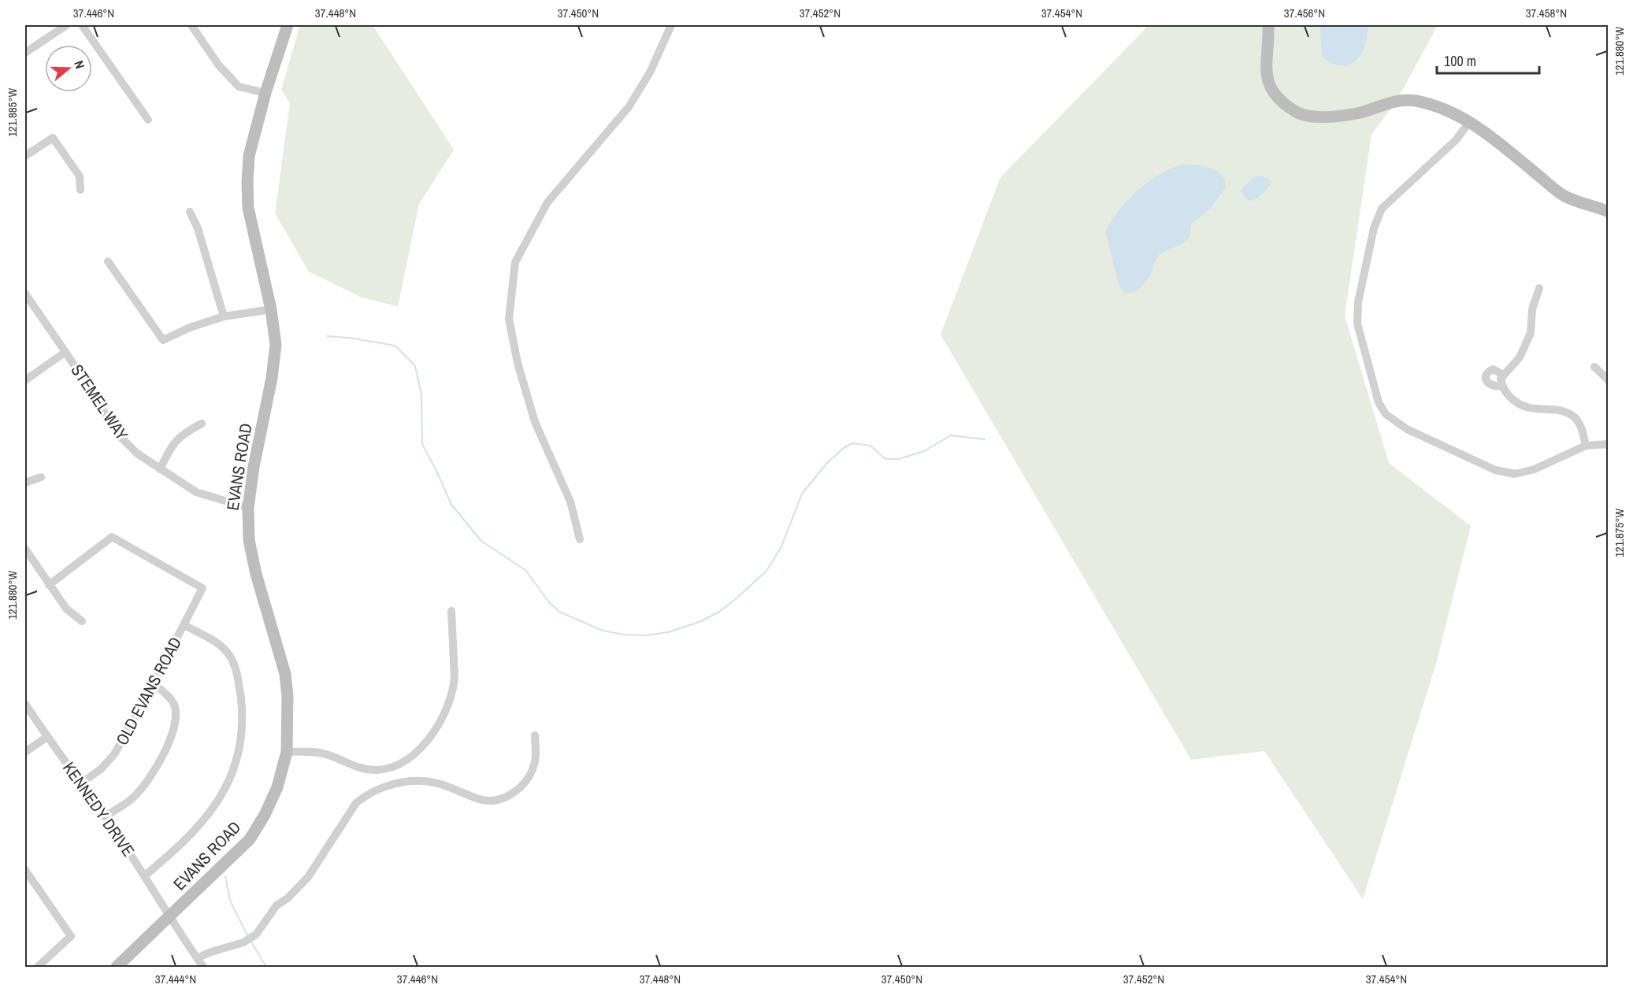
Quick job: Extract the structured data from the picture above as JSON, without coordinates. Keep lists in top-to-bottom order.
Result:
{
  "streets": {
    "street": [
      "STEMEL WAY",
      "EVANS ROAD",
      "OLD EVANS ROAD",
      "KENNEDY DRIVE"
    ]
  },
  "crossings": [
    ["STEMEL WAY", "EVANS ROAD"],
    ["EVANS ROAD", "KENNEDY DRIVE"],
    ["OLD EVANS ROAD", "KENNEDY DRIVE"]
  ],
  "scale_bar": "100 m",
  "north": "right",
  "coordinates": [
    "37.446°N",
    "37.448°N",
    "37.450°N",
    "37.452°N",
    "37.454°N",
    "37.456°N",
    "37.458°N",
    "121.880°W",
    "121.885°W",
    "121.875°W",
    "37.444°N"
  ]
}
